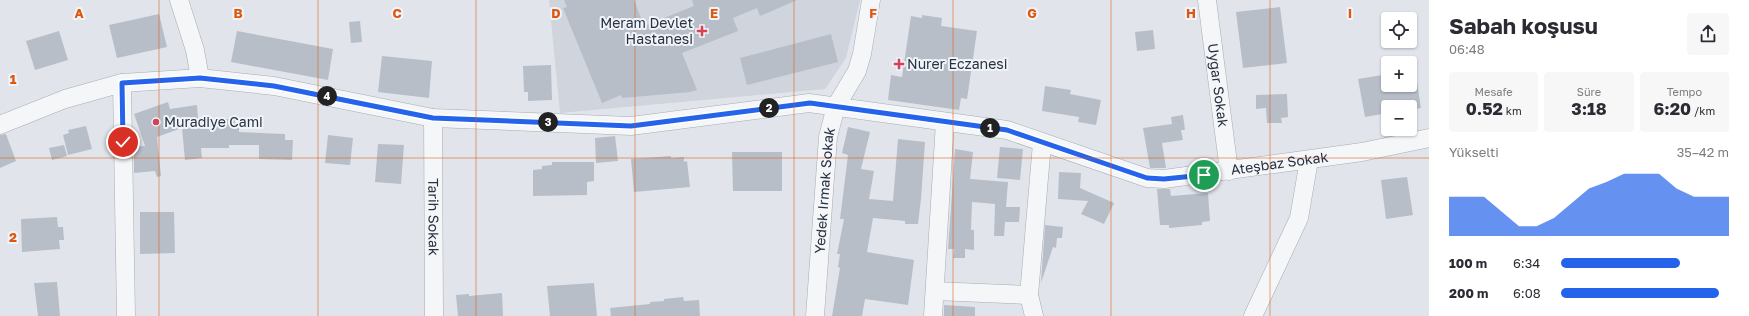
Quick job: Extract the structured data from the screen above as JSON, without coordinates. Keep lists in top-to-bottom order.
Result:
{
  "streets": {
    "street": [
      "Uygar Sokak",
      "Ateşbaz Sokak",
      "Yedek Irmak Sokak",
      "Tarih Sokak"
    ]
  },
  "crossings": [
    ["Uygar Sokak", "Ateşbaz Sokak"],
    ["Ateşbaz Sokak", "Yedek Irmak Sokak"],
    ["Ateşbaz Sokak", "Tarih Sokak"]
  ],
  "places": {
    "health": ["Meram Devlet Hastanesi", "Nurer Eczanesi"],
    "other": ["Muradiye Cami"]
  },
  "page": {
    "heading": ["Sabah koşusu", "06:48"],
    "map_buttons": ["+", "−"],
    "stats": [
      ["Mesafe", "0.52 km"],
      ["Süre", "3:18"],
      ["Tempo", "6:20 /km"]
    ],
    "pins": [
      "4",
      "2",
      "3",
      "1"
    ],
    "chart": ["Yükselti", "35–42 m"],
    "list": [
      {
        "name": "100 m",
        "note": "6:34"
      },
      {
        "name": "200 m",
        "note": "6:08"
      }
    ]
  },
  "grid": {
    "columns": [
      "A",
      "B",
      "C",
      "D",
      "E",
      "F",
      "G",
      "H",
      "I"
    ],
    "rows": ["1", "2"]
  }
}
